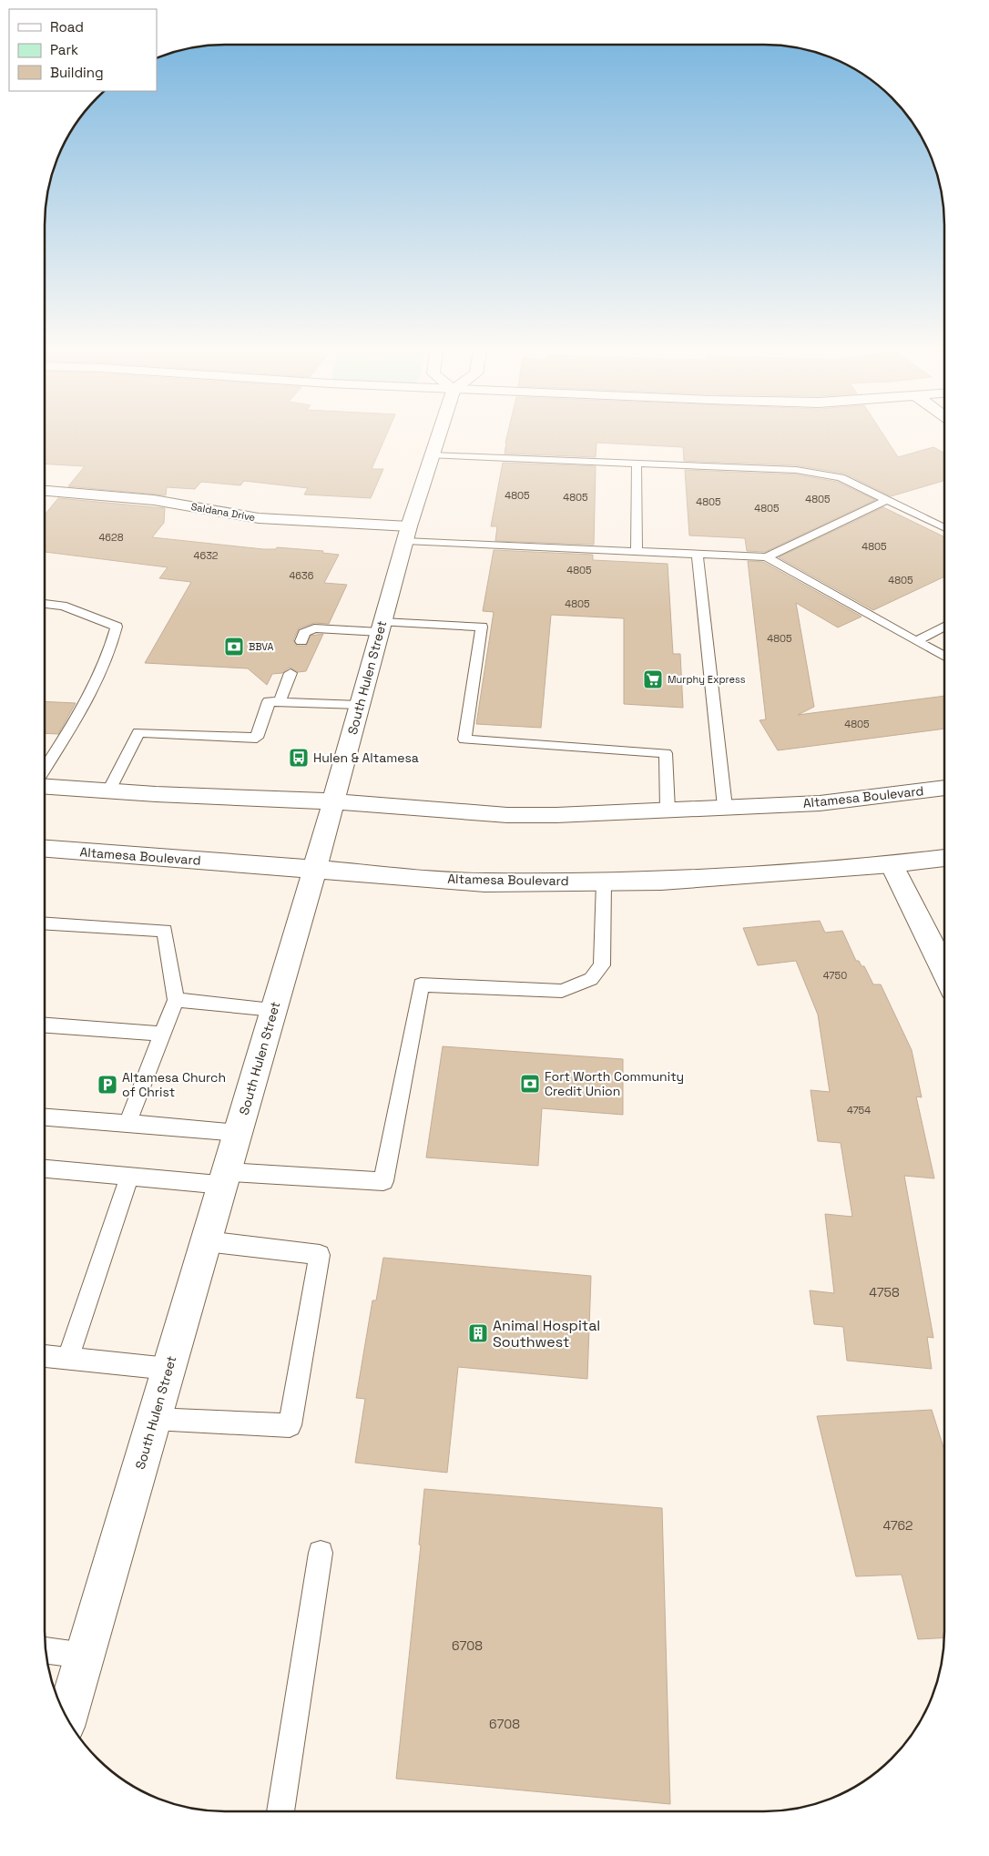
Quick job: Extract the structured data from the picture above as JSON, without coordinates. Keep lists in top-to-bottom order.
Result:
{
  "streets": {
    "main road": ["Saldana Drive", "South Hulen Street", "Altamesa Boulevard"]
  },
  "crossings": [
    ["Saldana Drive", "South Hulen Street"],
    ["South Hulen Street", "Altamesa Boulevard"]
  ],
  "places": {
    "bank": ["BBVA", "Fort Worth Community Credit Union"],
    "supermarket": ["Murphy Express"],
    "bus stop": ["Hulen & Altamesa"],
    "parking": ["Altamesa Church of Christ"],
    "building": ["Animal Hospital Southwest"]
  },
  "house_numbers": [
    "4805",
    "4805",
    "4805",
    "4805",
    "4805",
    "4628",
    "4805",
    "4632",
    "4805",
    "4636",
    "4805",
    "4805",
    "4805",
    "4805",
    "4750",
    "4754",
    "4758",
    "4762",
    "6708",
    "6708"
  ],
  "legend": ["Road", "Park", "Building"]
}
